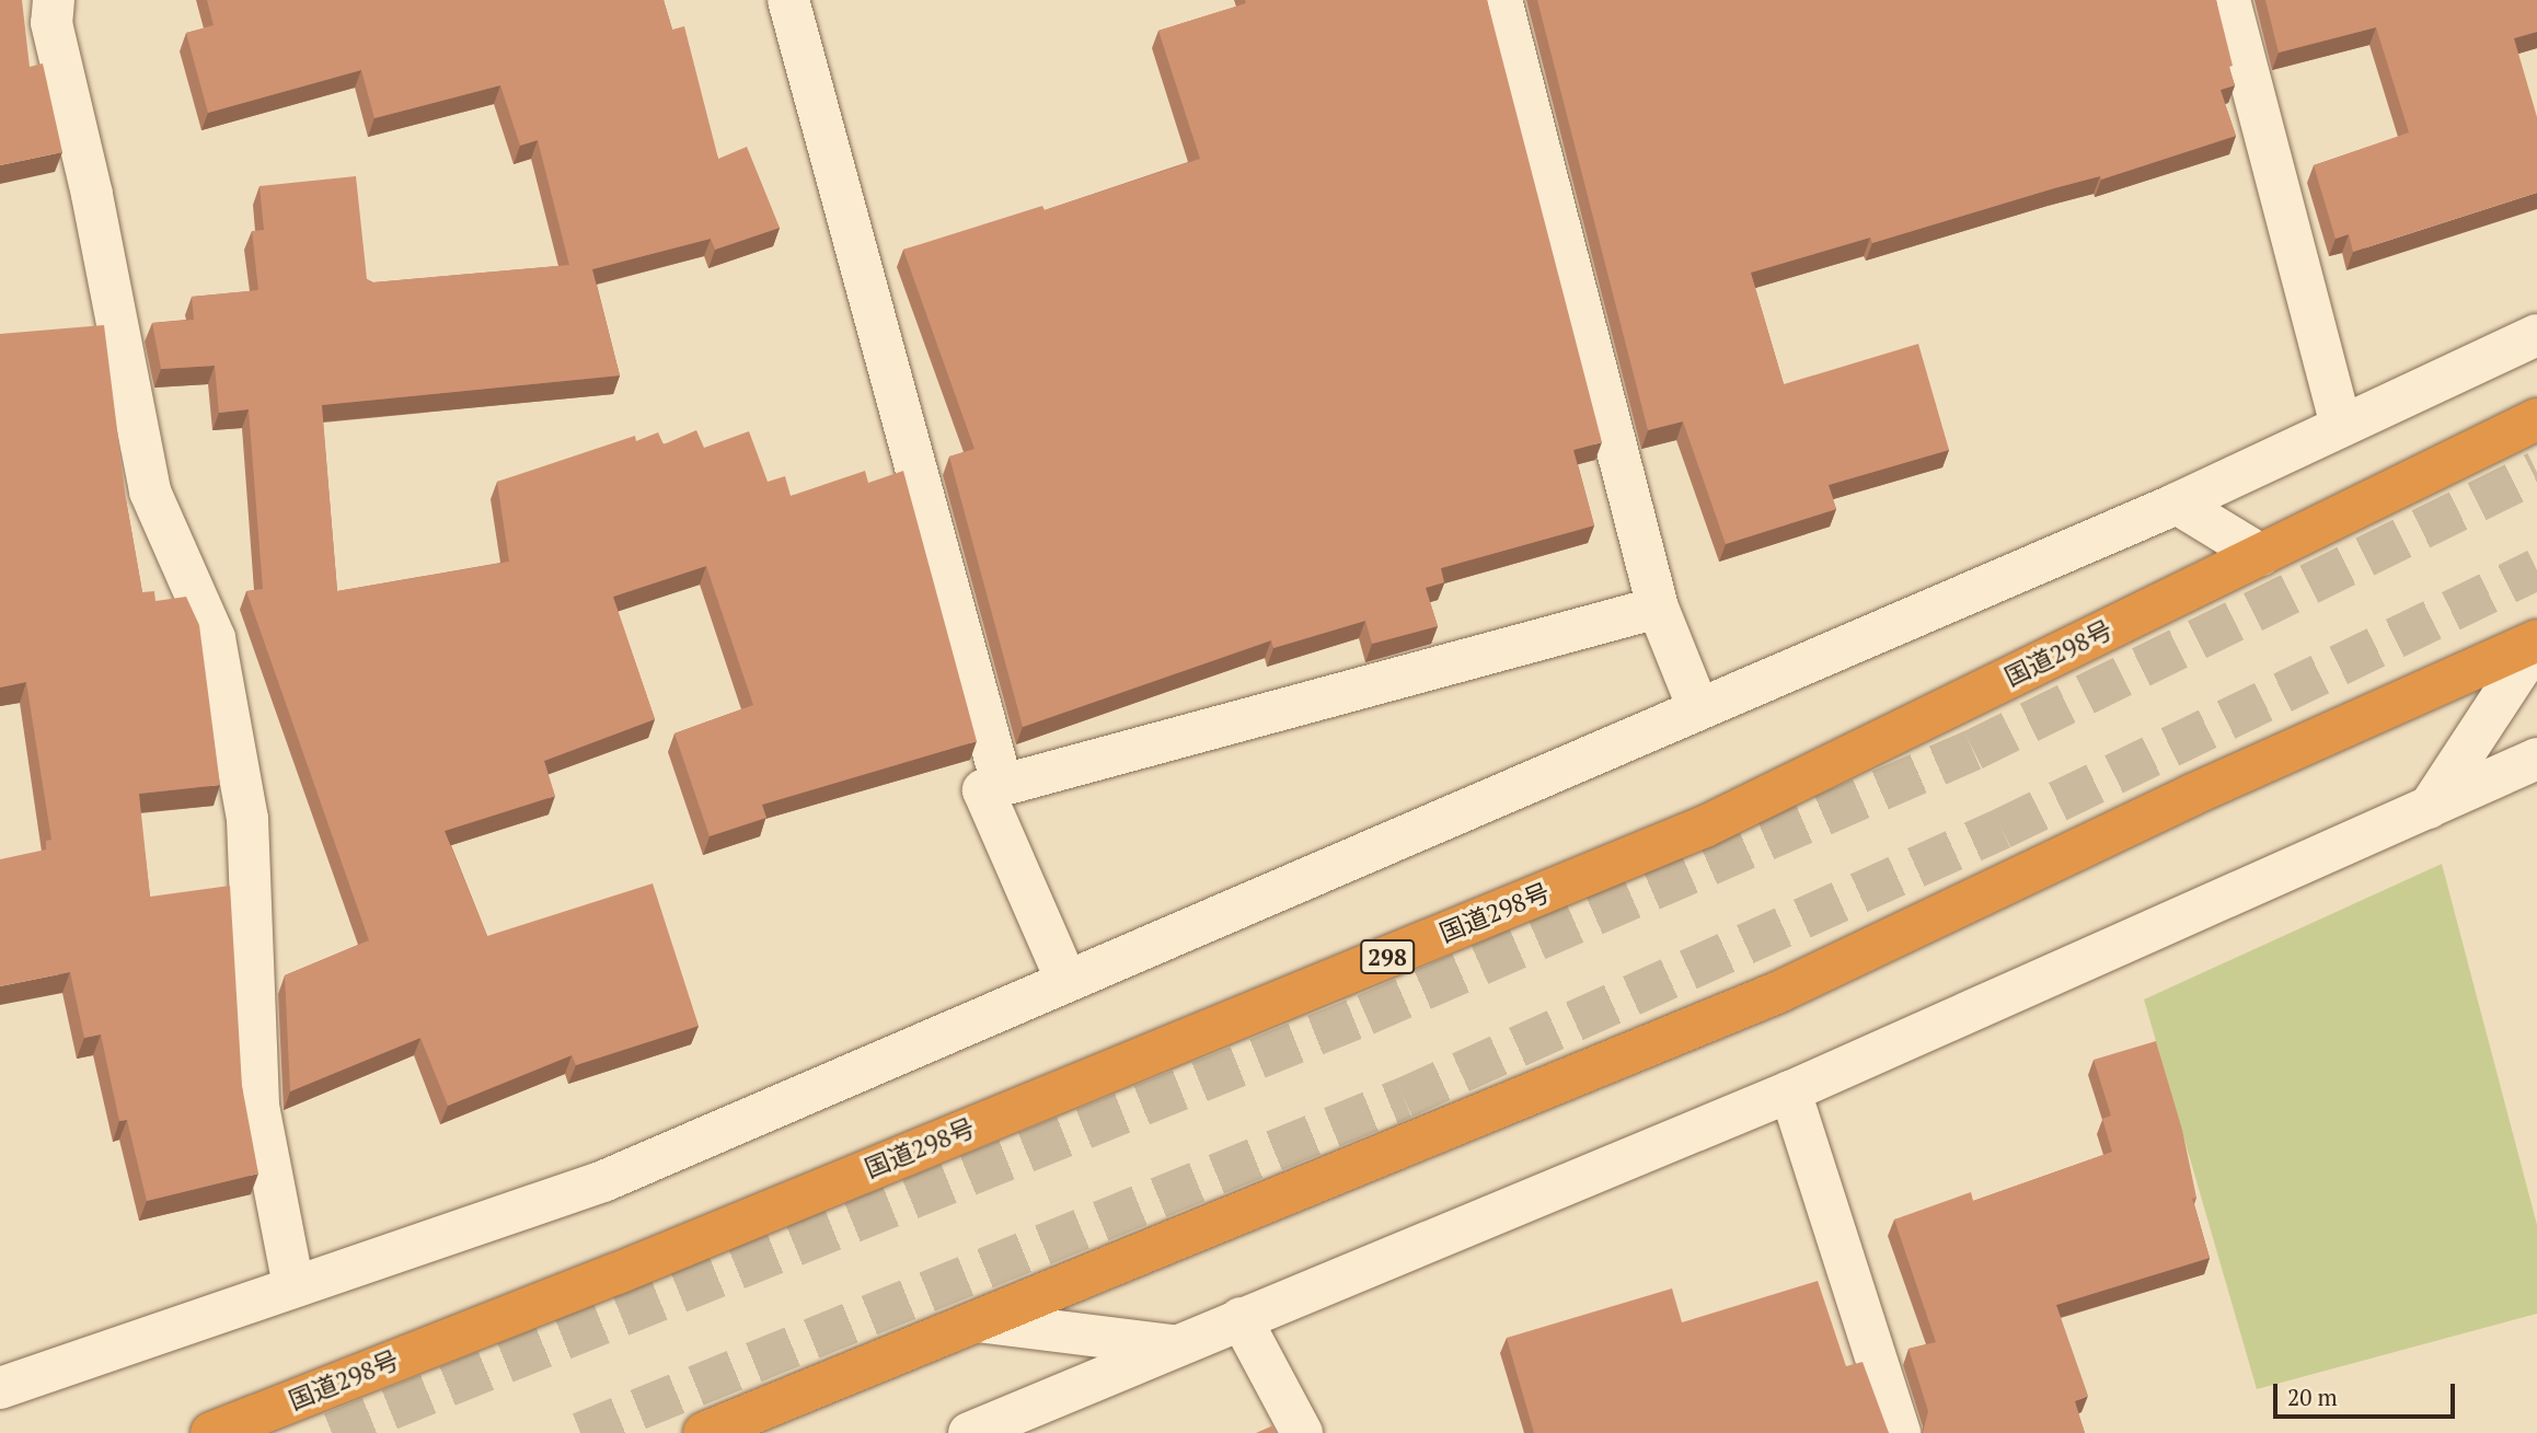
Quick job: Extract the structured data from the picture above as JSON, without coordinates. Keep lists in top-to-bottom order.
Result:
{
  "streets": {
    "highway": ["国道298号", "298"]
  },
  "scale_bar": "20 m"
}
